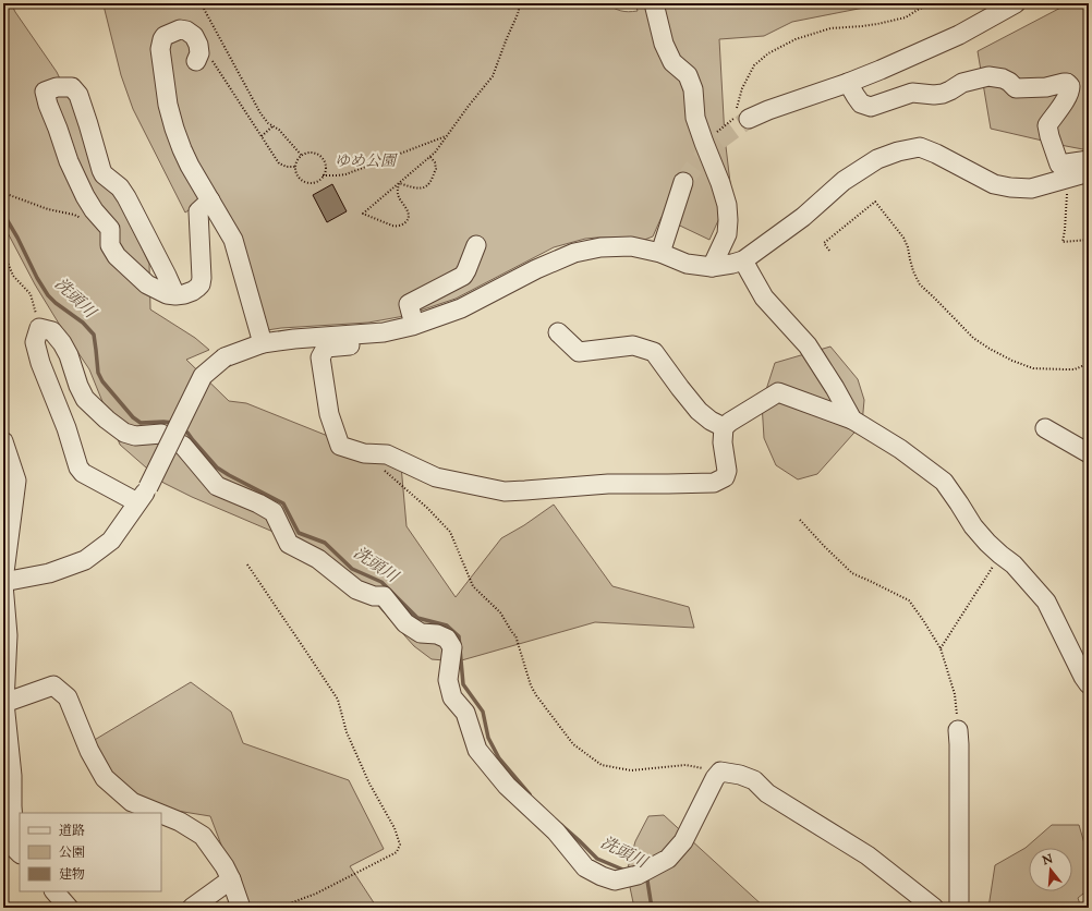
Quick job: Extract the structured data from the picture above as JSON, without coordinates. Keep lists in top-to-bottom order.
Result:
{
  "water": ["洗頭川"],
  "parks": ["ゆめ公園"],
  "legend": ["道路", "公園", "建物"],
  "north": "top"
}
